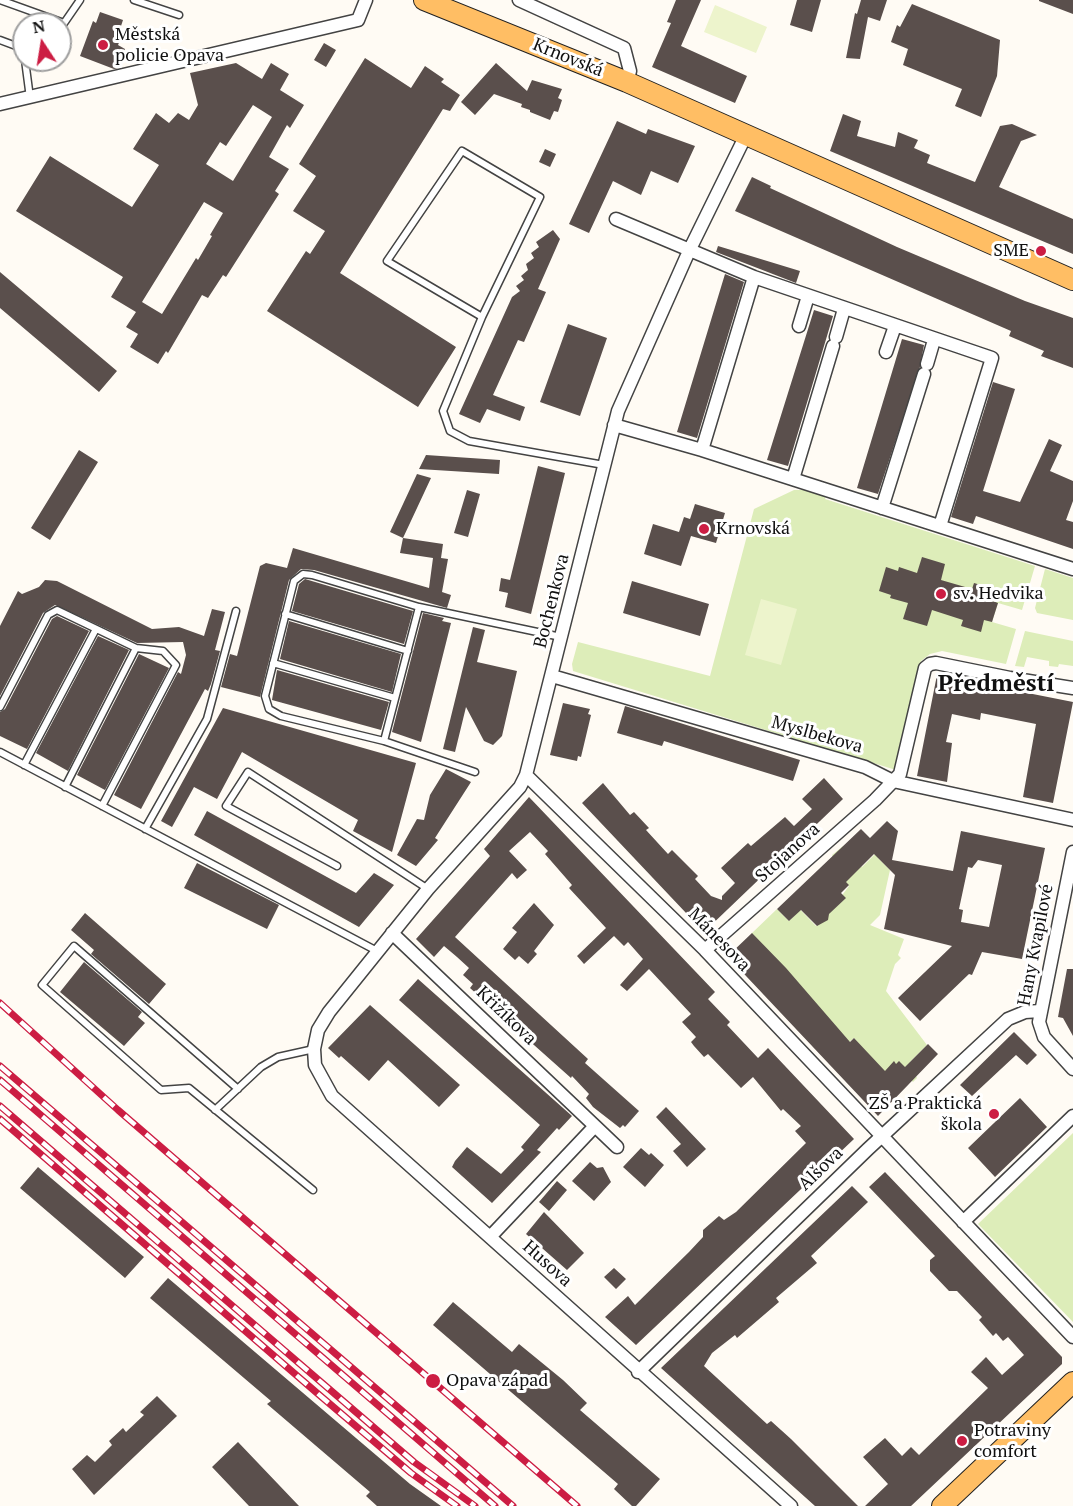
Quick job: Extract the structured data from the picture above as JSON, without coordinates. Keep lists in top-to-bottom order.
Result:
{
  "streets": {
    "main road": ["Krnovská"],
    "street": [
      "Bochenkova",
      "Myslbekova",
      "Stojanova",
      "Mánesova",
      "Hany Kvapilové",
      "Křižíkova",
      "Alšova",
      "Husova"
    ]
  },
  "crossings": [
    ["Krnovská", "Bochenkova"],
    ["Bochenkova", "Myslbekova"],
    ["Bochenkova", "Mánesova"],
    ["Bochenkova", "Křižíkova"],
    ["Bochenkova", "Husova"],
    ["Myslbekova", "Stojanova"],
    ["Stojanova", "Mánesova"],
    ["Mánesova", "Alšova"],
    ["Hany Kvapilové", "Alšova"],
    ["Alšova", "Husova"]
  ],
  "districts": ["Předměstí"],
  "places": [
    "Městská policie Opava",
    "SME",
    "Krnovská",
    "sv. Hedvika",
    "ZŠ a Praktická škola",
    "Opava západ",
    "Potraviny comfort"
  ],
  "north": "top"
}
